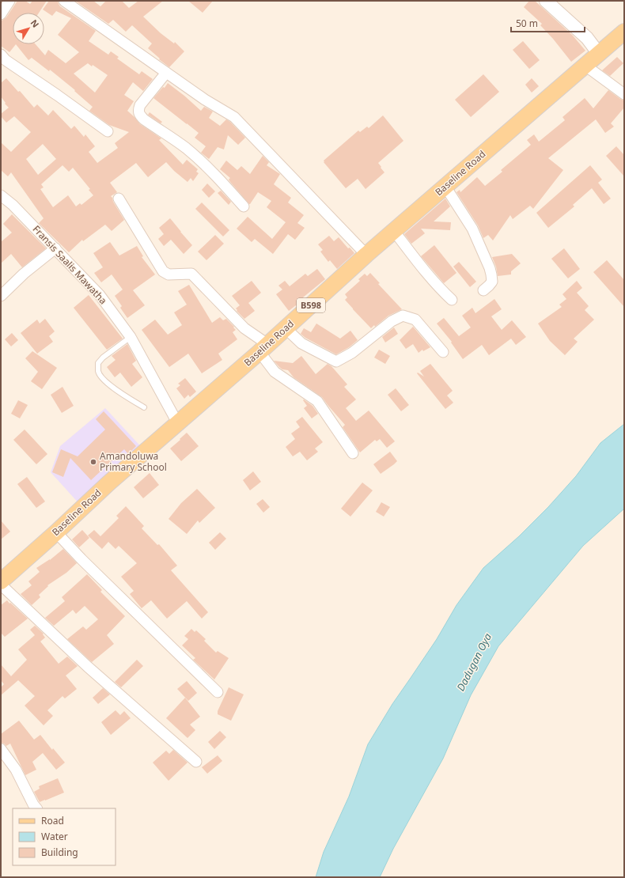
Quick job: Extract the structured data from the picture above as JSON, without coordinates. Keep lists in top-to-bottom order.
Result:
{
  "streets": {
    "main road": ["Baseline Road", "B598"],
    "street": ["Fransis Saalis Mawatha"]
  },
  "crossings": [
    ["Baseline Road", "Fransis Saalis Mawatha"]
  ],
  "water": ["Dadugan Oya"],
  "places": ["Amandoluwa Primary School"],
  "legend": ["Road", "Water", "Building"],
  "scale_bar": "50 m",
  "north": "top right"
}
